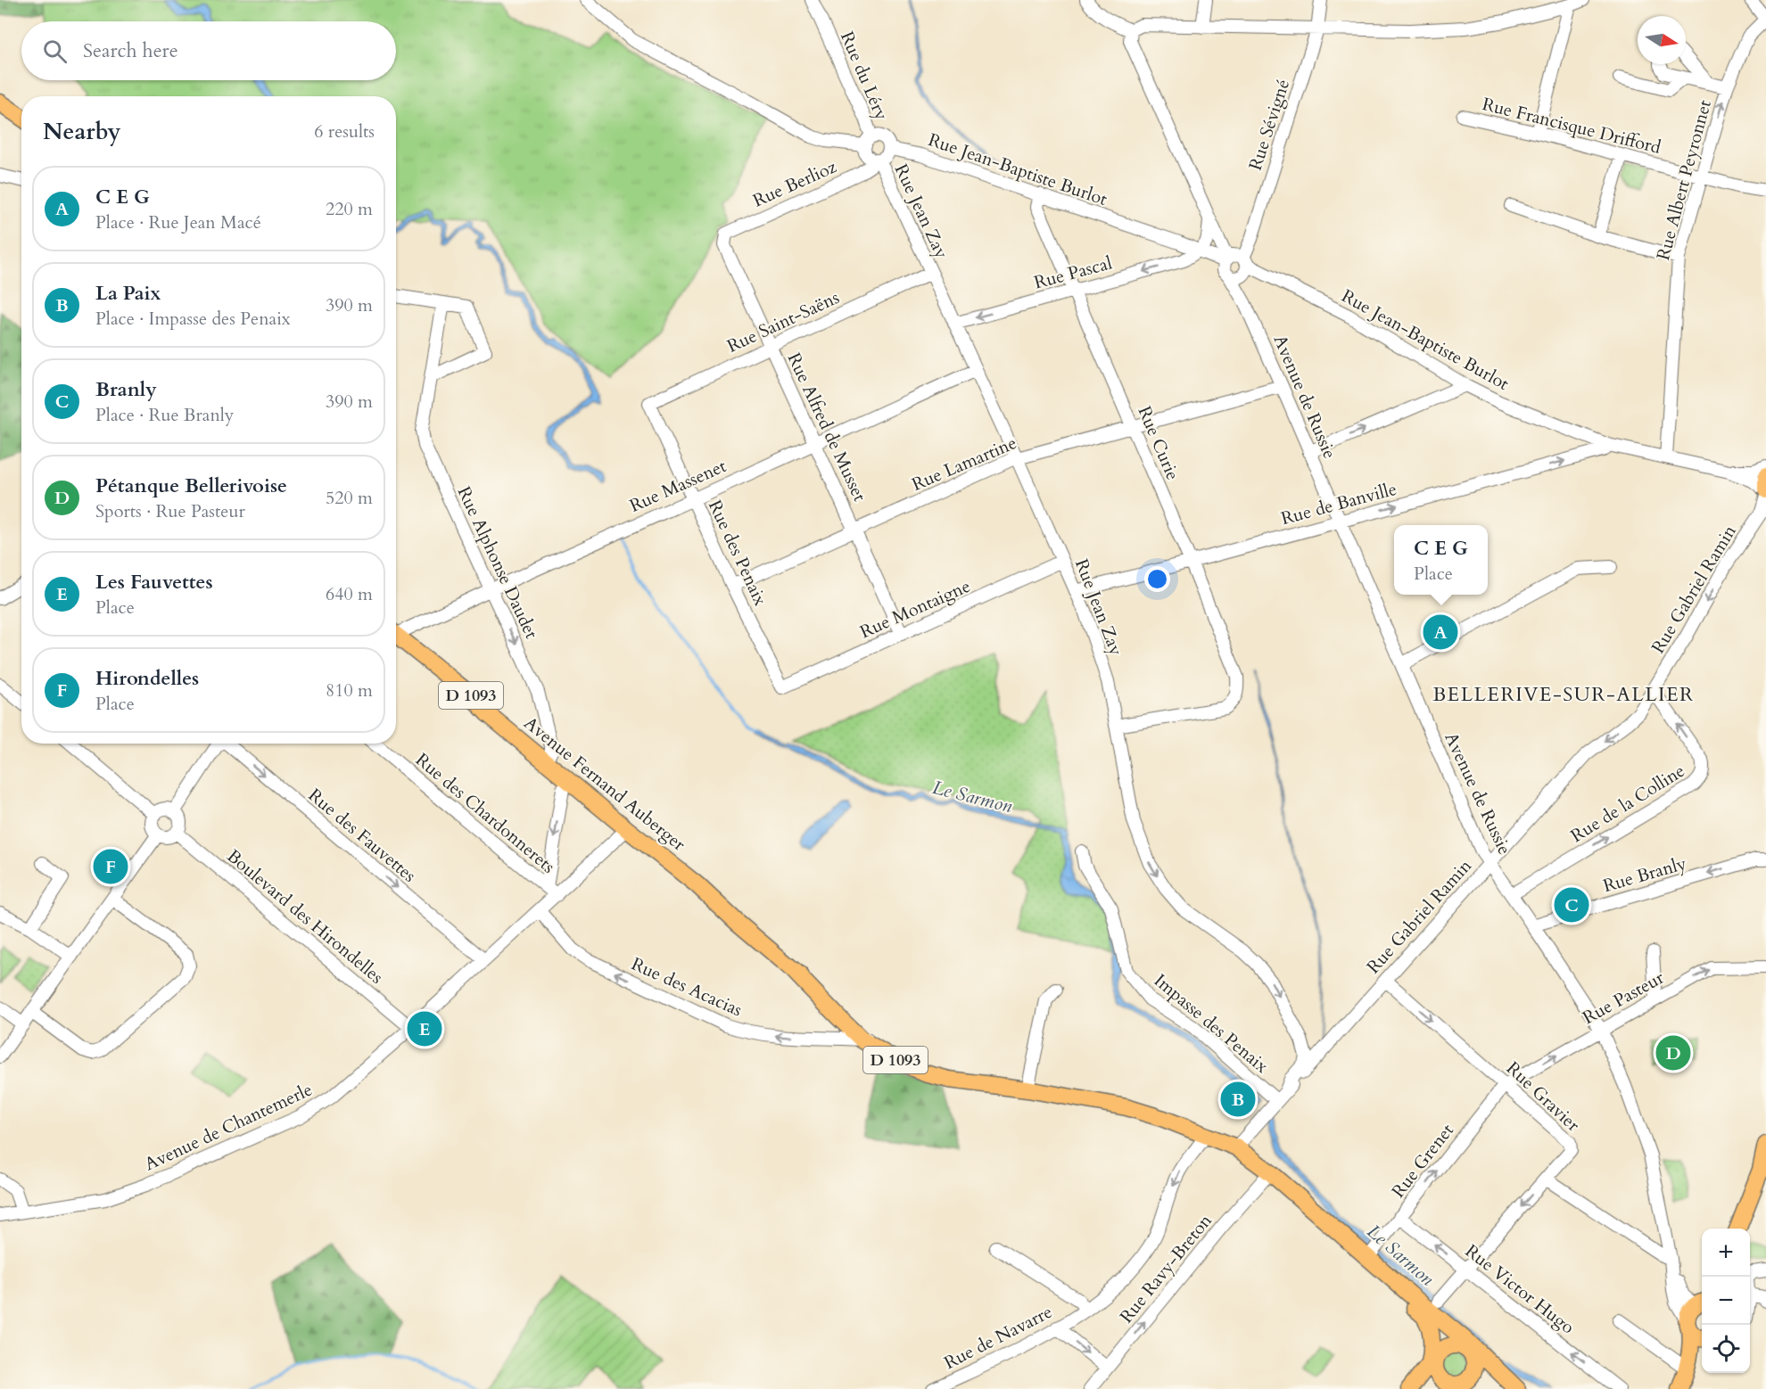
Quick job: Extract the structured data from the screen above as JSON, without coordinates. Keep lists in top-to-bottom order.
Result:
{
  "streets": {
    "main road": ["D 1093", "Avenue Fernand Auberger"],
    "street": [
      "Rue du Léry",
      "Rue Sévigné",
      "Rue Francisque Drifford",
      "Rue Jean-Baptiste Burlot",
      "Rue Albert Peyronnet",
      "Rue Berlioz",
      "Rue Jean Zay",
      "Rue Pascal",
      "Rue Saint-Saëns",
      "Avenue de Russie",
      "Rue Alfred de Musset",
      "Rue Curie",
      "Rue Lamartine",
      "Rue Massenet",
      "Rue de Banville",
      "Rue des Penaix",
      "Rue Alphonse Daudet",
      "Rue Gabriel Ramin",
      "Rue Montaigne",
      "Rue de la Colline",
      "Rue des Chardonnerets",
      "Rue des Fauvettes",
      "Rue Branly",
      "Boulevard des Hirondelles",
      "Rue des Acacias",
      "Rue Pasteur",
      "Impasse des Penaix",
      "Rue Gravier",
      "Avenue de Chantemerle",
      "Rue Grenet",
      "Rue Ravy-Breton",
      "Rue Victor Hugo",
      "Rue de Navarre"
    ]
  },
  "crossings": [
    ["Rue du Léry", "Rue Jean-Baptiste Burlot"],
    ["Rue du Léry", "Rue Berlioz"],
    ["Rue du Léry", "Rue Jean Zay"],
    ["Rue Sévigné", "Rue Jean-Baptiste Burlot"],
    ["Rue Sévigné", "Avenue de Russie"],
    ["Rue Francisque Drifford", "Rue Albert Peyronnet"],
    ["Rue Jean-Baptiste Burlot", "Rue Albert Peyronnet"],
    ["Rue Jean-Baptiste Burlot", "Rue Berlioz"],
    ["Rue Jean-Baptiste Burlot", "Rue Jean Zay"],
    ["Rue Jean-Baptiste Burlot", "Rue Pascal"],
    ["Rue Jean-Baptiste Burlot", "Avenue de Russie"],
    ["Rue Jean-Baptiste Burlot", "Rue Curie"],
    ["Rue Jean-Baptiste Burlot", "Rue de Banville"],
    ["Rue Berlioz", "Rue Jean Zay"],
    ["Rue Berlioz", "Rue Alfred de Musset"],
    ["Rue Jean Zay", "Rue Pascal"],
    ["Rue Jean Zay", "Rue Saint-Saëns"],
    ["Rue Jean Zay", "Rue Curie"],
    ["Rue Jean Zay", "Rue Lamartine"],
    ["Rue Jean Zay", "Rue Massenet"],
    ["Rue Jean Zay", "Rue de Banville"],
    ["Rue Jean Zay", "Rue Gabriel Ramin"],
    ["Rue Jean Zay", "Rue Montaigne"],
    ["Rue Pascal", "Rue Curie"],
    ["Rue Saint-Saëns", "Rue Alfred de Musset"],
    ["Rue Saint-Saëns", "Rue des Penaix"],
    ["Avenue de Russie", "Rue Lamartine"],
    ["Avenue de Russie", "Rue de Banville"],
    ["Avenue de Russie", "Rue Gabriel Ramin"],
    ["Avenue de Russie", "Rue de la Colline"],
    ["Avenue de Russie", "Rue Branly"],
    ["Avenue de Russie", "Rue Pasteur"],
    ["Rue Alfred de Musset", "Rue Lamartine"],
    ["Rue Alfred de Musset", "Rue Massenet"],
    ["Rue Alfred de Musset", "Rue Montaigne"],
    ["Rue Curie", "Rue Lamartine"],
    ["Rue Curie", "Rue de Banville"],
    ["Rue Lamartine", "Rue des Penaix"],
    ["Rue Massenet", "Rue des Penaix"],
    ["Rue Massenet", "Rue Alphonse Daudet"],
    ["Rue des Penaix", "Rue Montaigne"],
    ["Rue Alphonse Daudet", "Avenue Fernand Auberger"],
    ["Rue Gabriel Ramin", "D 1093"],
    ["Rue Gabriel Ramin", "Rue de la Colline"],
    ["Rue Gabriel Ramin", "Impasse des Penaix"],
    ["Rue Gabriel Ramin", "Rue Gravier"],
    ["D 1093", "Avenue Fernand Auberger"],
    ["D 1093", "Rue Gravier"],
    ["D 1093", "Rue Grenet"],
    ["D 1093", "Rue Ravy-Breton"],
    ["D 1093", "Rue de Navarre"],
    ["Avenue Fernand Auberger", "Rue des Acacias"],
    ["Avenue Fernand Auberger", "Avenue de Chantemerle"],
    ["Avenue Fernand Auberger", "Rue de Navarre"],
    ["Rue des Chardonnerets", "Avenue de Chantemerle"],
    ["Rue des Fauvettes", "Avenue de Chantemerle"],
    ["Boulevard des Hirondelles", "Avenue de Chantemerle"],
    ["Rue des Acacias", "Avenue de Chantemerle"],
    ["Rue Pasteur", "Rue Gravier"],
    ["Rue Pasteur", "Rue Grenet"],
    ["Rue Gravier", "Rue Grenet"],
    ["Rue Gravier", "Rue Victor Hugo"],
    ["Rue Grenet", "Rue Victor Hugo"]
  ],
  "one_way": [
    "Rue Pascal",
    "Rue Alphonse Daudet",
    "Rue Gabriel Ramin",
    "Rue des Fauvettes",
    "Rue Branly",
    "Rue des Acacias",
    "Rue Pasteur",
    "Rue Grenet",
    "Rue Ravy-Breton",
    "Rue Victor Hugo",
    "Rue de Navarre"
  ],
  "districts": ["BELLERIVE-SUR-ALLIER"],
  "water": ["Le Sarmon"],
  "north": "right",
  "page": {
    "search": "Search here",
    "heading": ["Nearby", "6 results"],
    "list": [
      {
        "mark": "A",
        "name": "C E G",
        "note": "Place · Rue Jean Macé",
        "value": "220 m"
      },
      {
        "mark": "B",
        "name": "La Paix",
        "note": "Place · Impasse des Penaix",
        "value": "390 m"
      },
      {
        "mark": "C",
        "name": "Branly",
        "note": "Place · Rue Branly",
        "value": "390 m"
      },
      {
        "mark": "D",
        "name": "Pétanque Bellerivoise",
        "note": "Sports · Rue Pasteur",
        "value": "520 m"
      },
      {
        "mark": "E",
        "name": "Les Fauvettes",
        "note": "Place",
        "value": "640 m"
      },
      {
        "mark": "F",
        "name": "Hirondelles",
        "note": "Place",
        "value": "810 m"
      }
    ],
    "popup": ["C E G", "Place"],
    "pins": [
      "A",
      "F",
      "C",
      "E",
      "D",
      "B"
    ],
    "map_buttons": ["+", "−"]
  }
}
